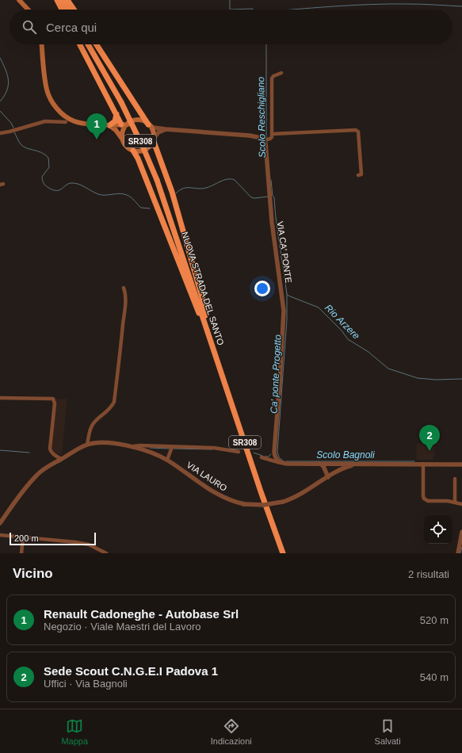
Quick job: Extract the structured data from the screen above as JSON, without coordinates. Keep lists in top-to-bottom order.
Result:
{
  "streets": {
    "highway": ["SR308", "NUOVA STRADA DEL SANTO"],
    "street": ["VIA CA' PONTE", "VIA LAURO"]
  },
  "water": [
    "Scolo Reschigliano",
    "Rio Arzere",
    "Ca' ponte Progetto",
    "Scolo Bagnoli"
  ],
  "scale_bar": "200 m",
  "page": {
    "search": "Cerca qui",
    "pins": ["1", "2"],
    "scale": "200 m",
    "heading": ["Vicino", "2 risultati"],
    "list": [
      {
        "mark": "1",
        "name": "Renault Cadoneghe - Autobase Srl",
        "note": "Negozio · Viale Maestri del Lavoro",
        "value": "520 m"
      },
      {
        "mark": "2",
        "name": "Sede Scout C.N.G.E.I Padova 1",
        "note": "Uffici · Via Bagnoli",
        "value": "540 m"
      }
    ],
    "nav": ["Mappa", "Indicazioni", "Salvati"]
  }
}
